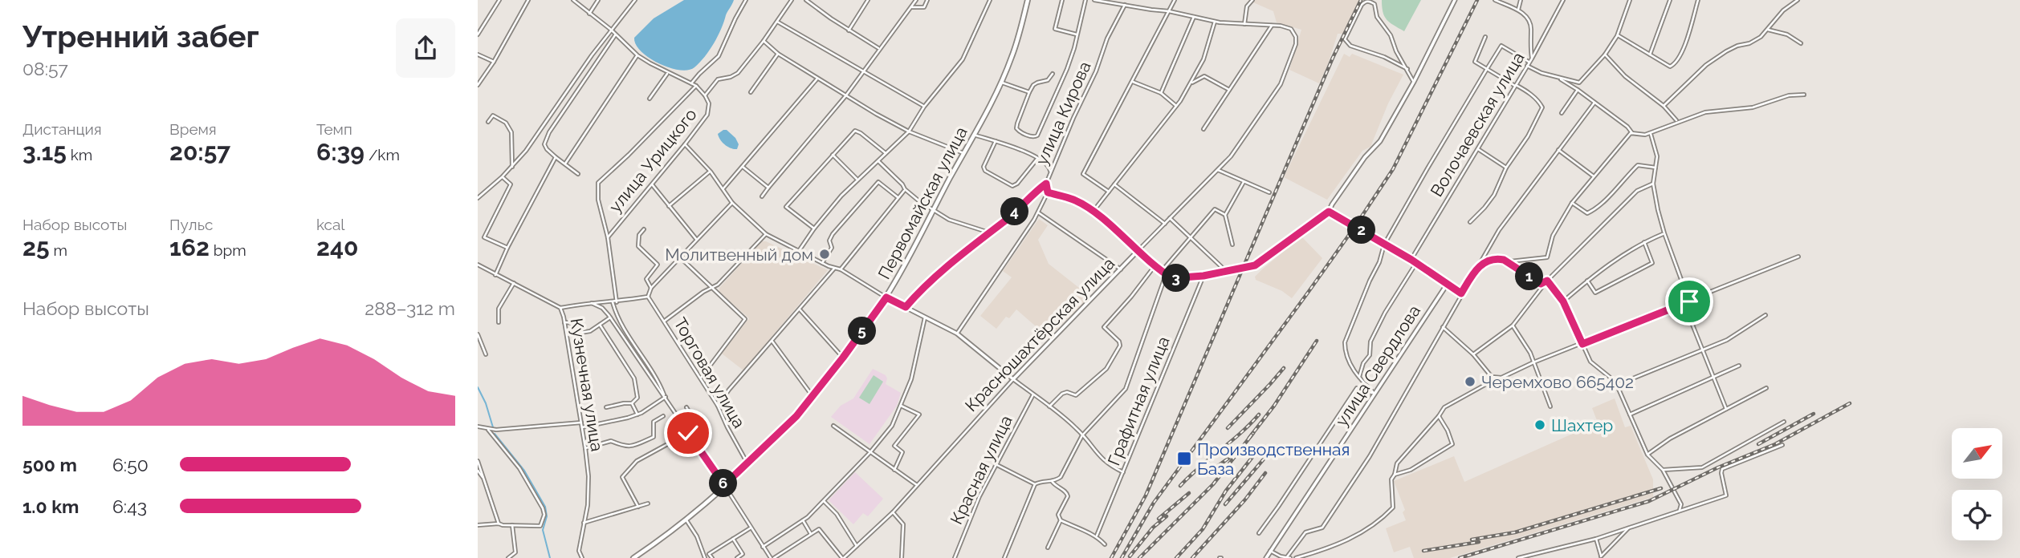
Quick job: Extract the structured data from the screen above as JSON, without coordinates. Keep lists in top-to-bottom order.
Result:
{
  "streets": {
    "main road": ["Первомайская улица"],
    "street": [
      "улица Кирова",
      "Волочаевская улица",
      "улица Урицкого",
      "Красношахтёрская улица",
      "улица Свердлова",
      "Торговая улица",
      "Кузнечная улица",
      "Графитная улица",
      "Красная улица"
    ]
  },
  "crossings": [
    ["Первомайская улица", "Торговая улица"]
  ],
  "places": {
    "other": ["Молитвенный дом", "Черемхово 665402", "Шахтер"],
    "transit": ["Производственная База"]
  },
  "north": "top right",
  "page": {
    "heading": ["Утренний забег", "08:57"],
    "stats": [
      ["Дистанция", "3.15 km"],
      ["Время", "20:57"],
      ["Темп", "6:39 /km"],
      ["Набор высоты", "25 m"],
      ["Пульс", "162 bpm"],
      ["kcal", "240"]
    ],
    "pins": [
      "4",
      "2",
      "1",
      "3",
      "5",
      "6"
    ],
    "chart": ["Набор высоты", "288–312 m"],
    "list": [
      {
        "name": "500 m",
        "note": "6:50"
      },
      {
        "name": "1.0 km",
        "note": "6:43"
      }
    ]
  }
}
